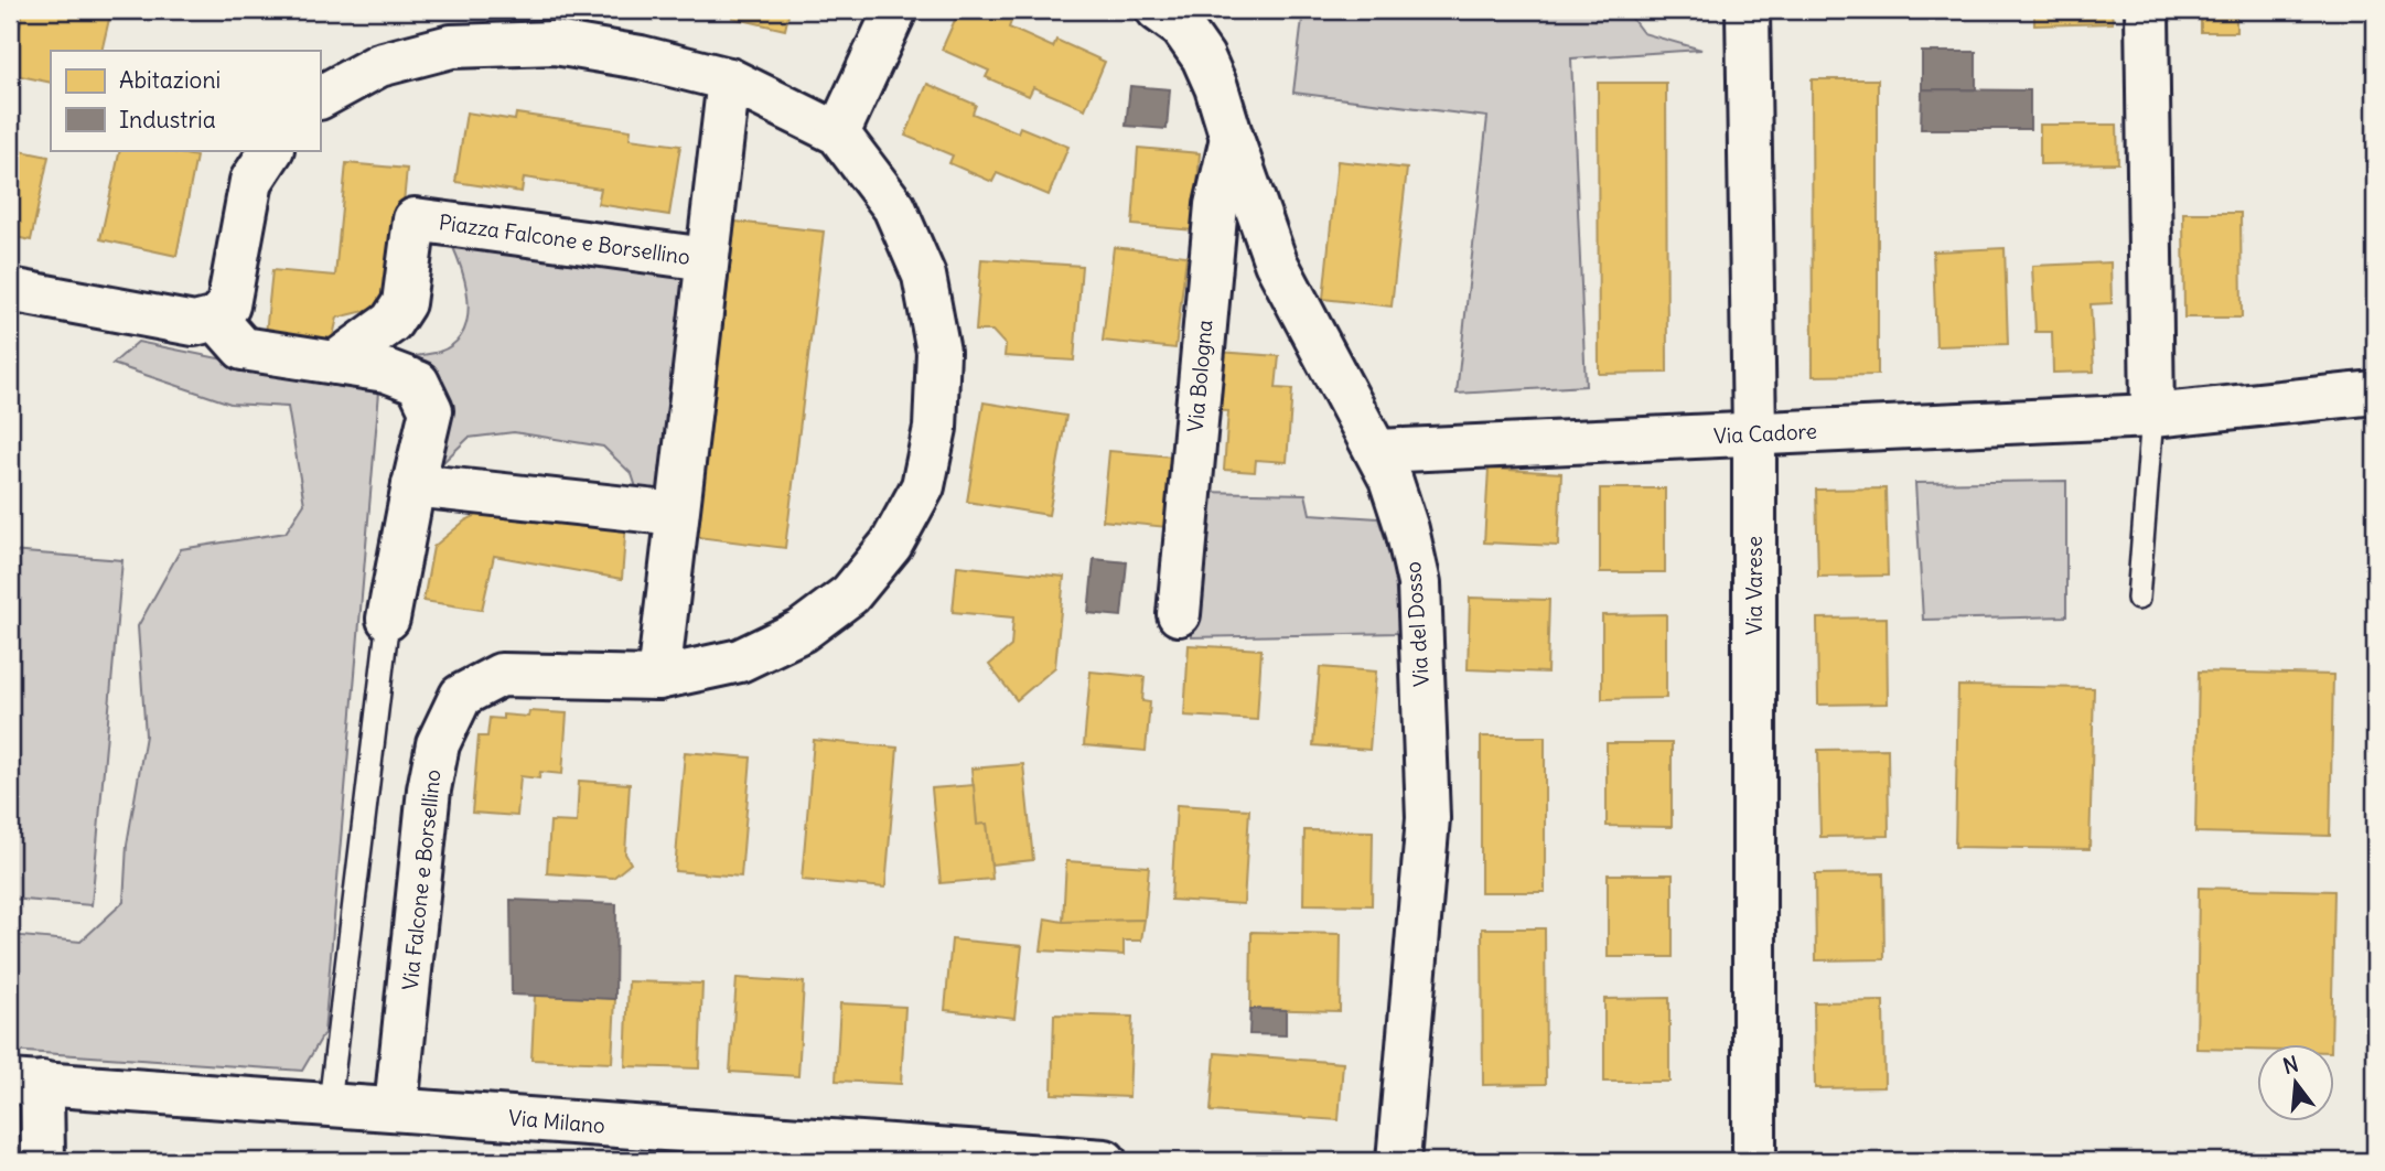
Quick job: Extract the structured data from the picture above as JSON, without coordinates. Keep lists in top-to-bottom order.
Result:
{
  "streets": {
    "street": [
      "Piazza Falcone e Borsellino",
      "Via Bologna",
      "Via Cadore",
      "Via Varese",
      "Via del Dosso",
      "Via Falcone e Borsellino",
      "Via Milano"
    ]
  },
  "crossings": [
    ["Piazza Falcone e Borsellino", "Via Falcone e Borsellino"],
    ["Via Bologna", "Via del Dosso"],
    ["Via Cadore", "Via Varese"],
    ["Via Cadore", "Via del Dosso"],
    ["Via Falcone e Borsellino", "Via Milano"]
  ],
  "legend": ["Abitazioni", "Industria"],
  "north": "top"
}
